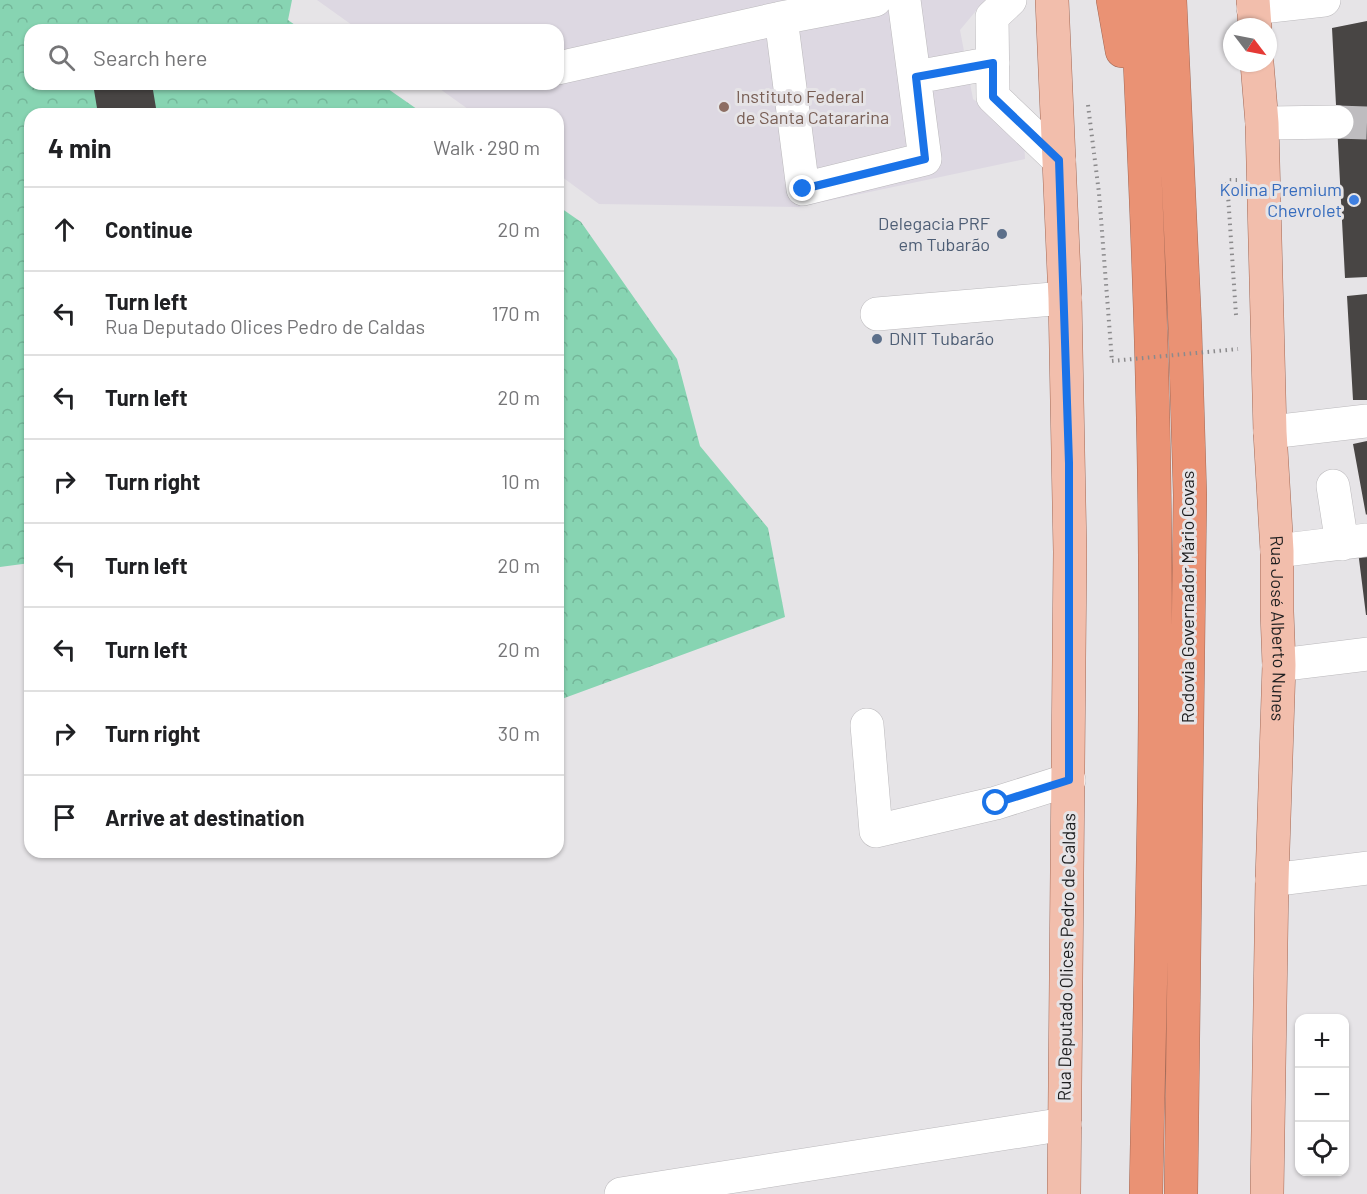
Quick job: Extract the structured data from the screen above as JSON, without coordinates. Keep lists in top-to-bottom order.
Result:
{
  "streets": {
    "highway": ["Rodovia Governador Mário Covas"],
    "main road": ["Rua José Alberto Nunes", "Rua Deputado Olices Pedro de Caldas"]
  },
  "places": [
    "Instituto Federal de Santa Catararina",
    "Kolina Premium Chevrolet",
    "Delegacia PRF em Tubarão",
    "DNIT Tubarão"
  ],
  "north": "bottom right",
  "page": {
    "search": "Search here",
    "heading": ["4 min", "Walk · 290 m"],
    "list": [
      ["Continue", "20 m"],
      ["Turn left", "Rua Deputado Olices Pedro de Caldas", "170 m"],
      ["Turn left", "20 m"],
      ["Turn right", "10 m"],
      ["Turn left", "20 m"],
      ["Turn left", "20 m"],
      ["Turn right", "30 m"],
      "Arrive at destination"
    ],
    "map_buttons": ["+", "−"]
  }
}
